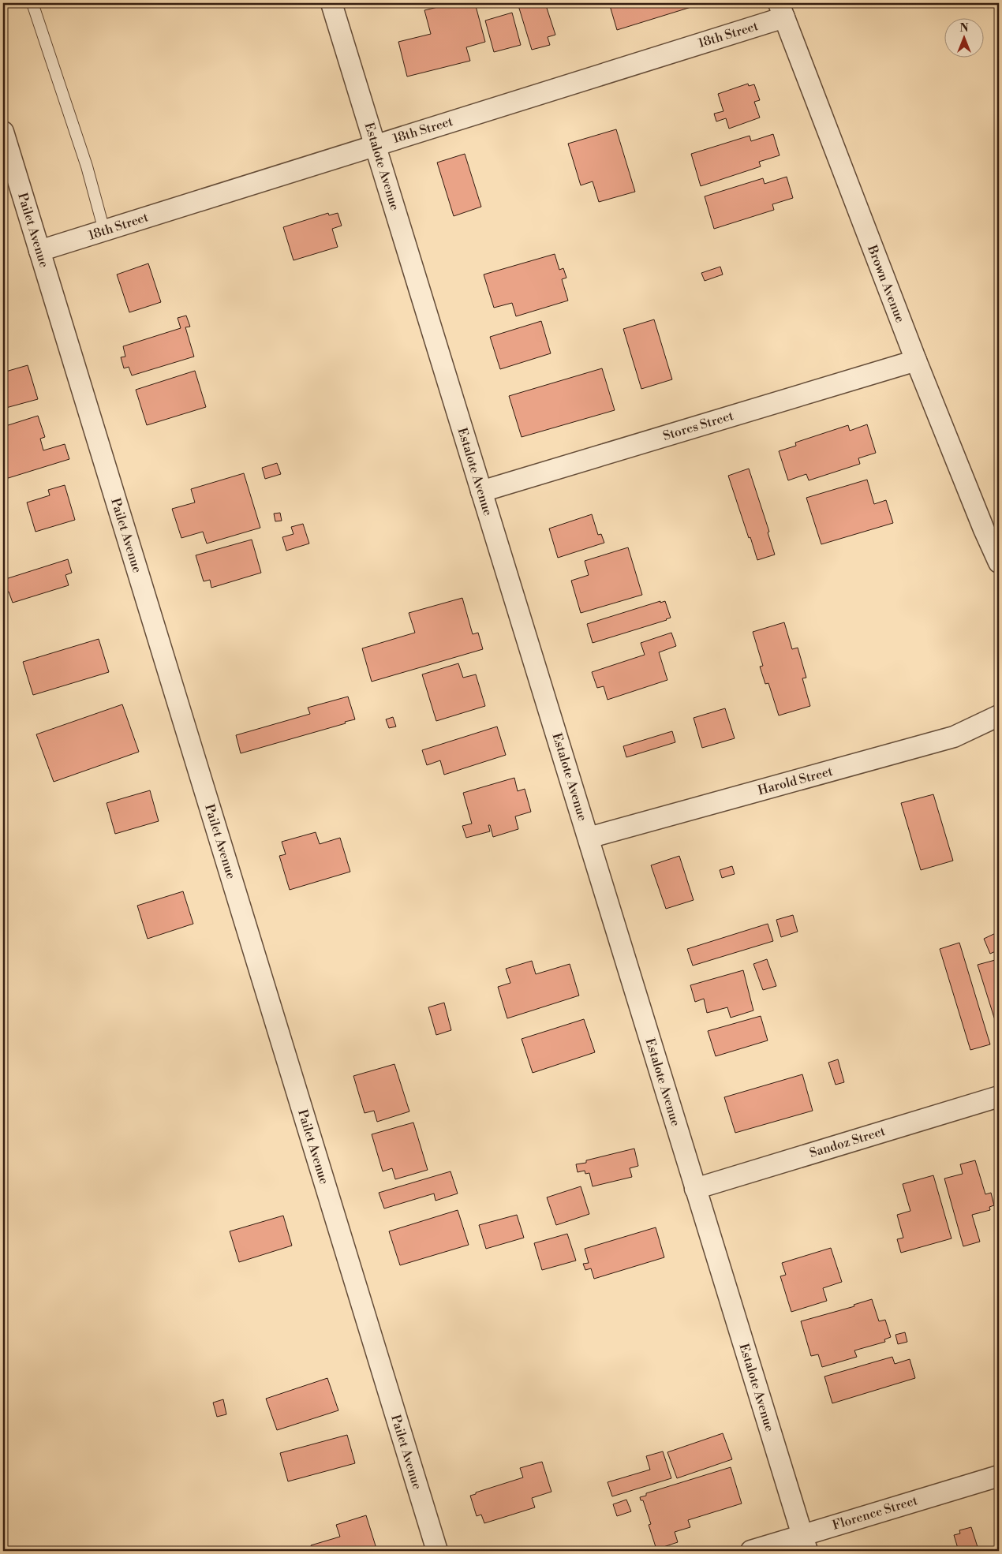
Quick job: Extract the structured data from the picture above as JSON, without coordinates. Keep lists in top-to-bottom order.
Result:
{
  "streets": {
    "street": [
      "18th Street",
      "Estalote Avenue",
      "Pailet Avenue",
      "Brown Avenue",
      "Stores Street",
      "Harold Street",
      "Sandoz Street",
      "Florence Street"
    ]
  },
  "crossings": [
    ["18th Street", "Estalote Avenue"],
    ["18th Street", "Pailet Avenue"],
    ["18th Street", "Brown Avenue"],
    ["Estalote Avenue", "Stores Street"],
    ["Estalote Avenue", "Harold Street"],
    ["Estalote Avenue", "Sandoz Street"],
    ["Estalote Avenue", "Florence Street"],
    ["Brown Avenue", "Stores Street"]
  ],
  "north": "top"
}
